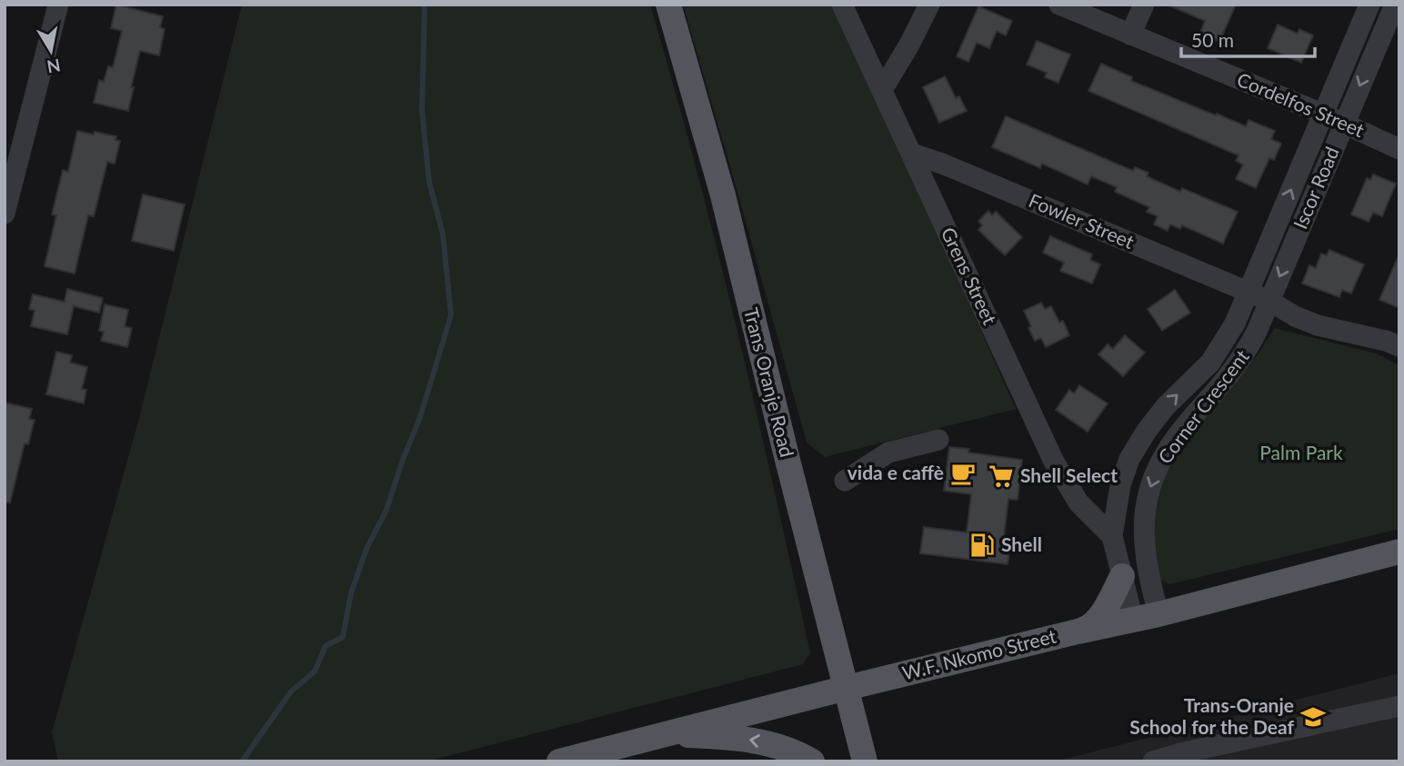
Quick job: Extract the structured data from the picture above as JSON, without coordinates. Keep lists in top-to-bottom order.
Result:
{
  "streets": {
    "main road": ["Trans Oranje Road", "W.F. Nkomo Street"],
    "street": [
      "Cordelfos Street",
      "Iscor Road",
      "Fowler Street",
      "Grens Street",
      "Corner Crescent"
    ]
  },
  "crossings": [
    ["Cordelfos Street", "Iscor Road"],
    ["Iscor Road", "Fowler Street"],
    ["Iscor Road", "Corner Crescent"],
    ["Fowler Street", "Grens Street"],
    ["Fowler Street", "Corner Crescent"],
    ["Grens Street", "Corner Crescent"],
    ["Trans Oranje Road", "W.F. Nkomo Street"],
    ["Corner Crescent", "W.F. Nkomo Street"]
  ],
  "parks": ["Palm Park"],
  "places": {
    "cafe": ["vida e caffè"],
    "supermarket": ["Shell Select"],
    "fuel station": ["Shell"],
    "school or university": ["Trans-Oranje School for the Deaf"]
  },
  "scale_bar": "50 m",
  "north": "bottom"
}
